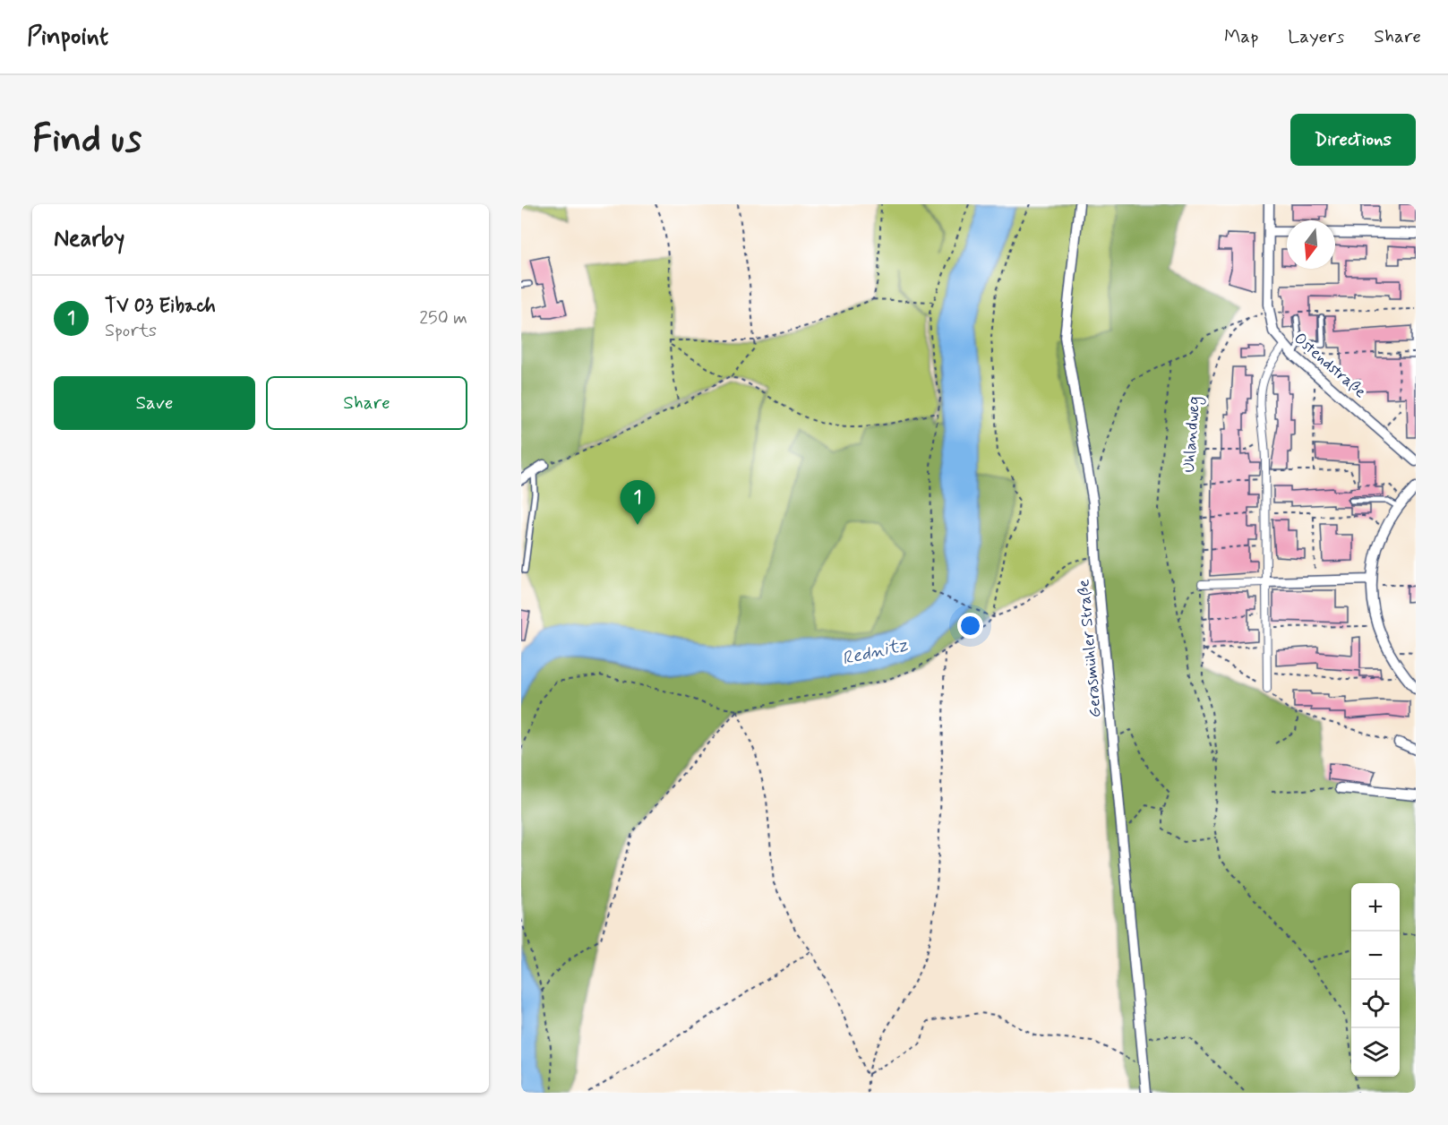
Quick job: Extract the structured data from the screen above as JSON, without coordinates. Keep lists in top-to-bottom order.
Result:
{
  "streets": {
    "street": ["Ostendstraße", "Gerasmühler Straße"],
    "path": ["Uhlandweg"]
  },
  "crossings": [
    ["Ostendstraße", "Uhlandweg"]
  ],
  "water": ["Rednitz"],
  "north": "bottom",
  "page": {
    "header": "Pinpoint",
    "nav": ["Map", "Layers", "Share"],
    "buttons": [
      "Directions",
      ["Save", "Share"]
    ],
    "title": "Find us",
    "heading": "Nearby",
    "list": [
      {
        "mark": "1",
        "name": "TV 03 Eibach",
        "note": "Sports",
        "value": "250 m"
      }
    ],
    "pins": "1",
    "map_buttons": ["+", "−"]
  }
}
